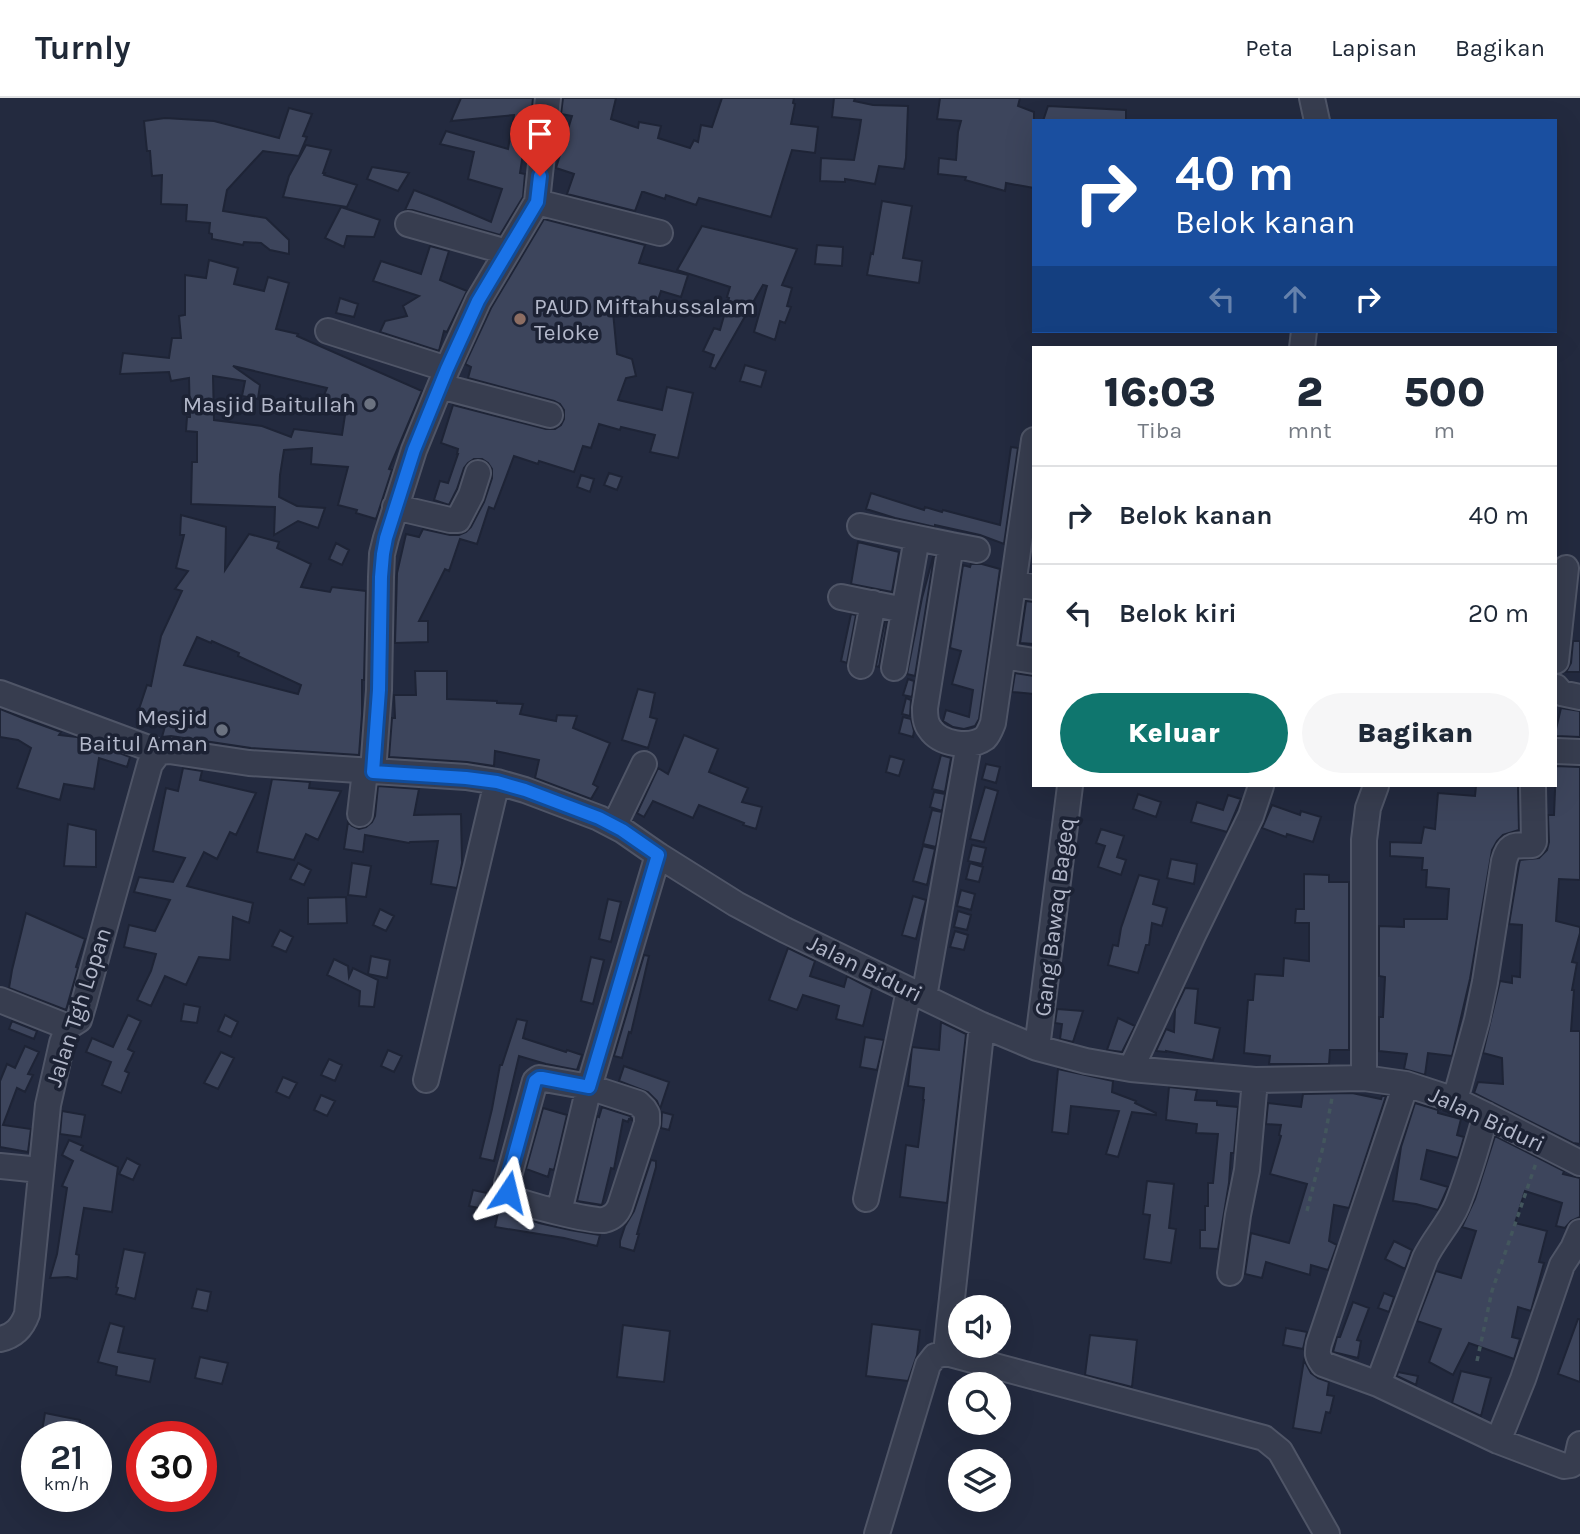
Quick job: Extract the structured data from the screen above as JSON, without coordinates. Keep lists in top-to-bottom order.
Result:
{
  "streets": {
    "street": ["Gang Bawaq Bageq", "Jalan Biduri", "Jalan Tgh Lopan"]
  },
  "crossings": [
    ["Gang Bawaq Bageq", "Jalan Biduri"],
    ["Jalan Biduri", "Jalan Tgh Lopan"]
  ],
  "places": ["PAUD Miftahussalam Teloke", "Masjid Baitullah", "Mesjid Baitul Aman"],
  "page": {
    "header": "Turnly",
    "nav": ["Peta", "Lapisan", "Bagikan"],
    "turn": ["40 m", "Belok kanan"],
    "eta": [
      "16:03",
      "Tiba",
      "2",
      "mnt",
      "500",
      "m"
    ],
    "list": [
      {
        "name": "Belok kanan",
        "value": "40 m"
      },
      {
        "name": "Belok kiri",
        "value": "20 m"
      }
    ],
    "buttons": ["Keluar", "Bagikan"],
    "speed": "21 km/h",
    "limit": "30"
  }
}
